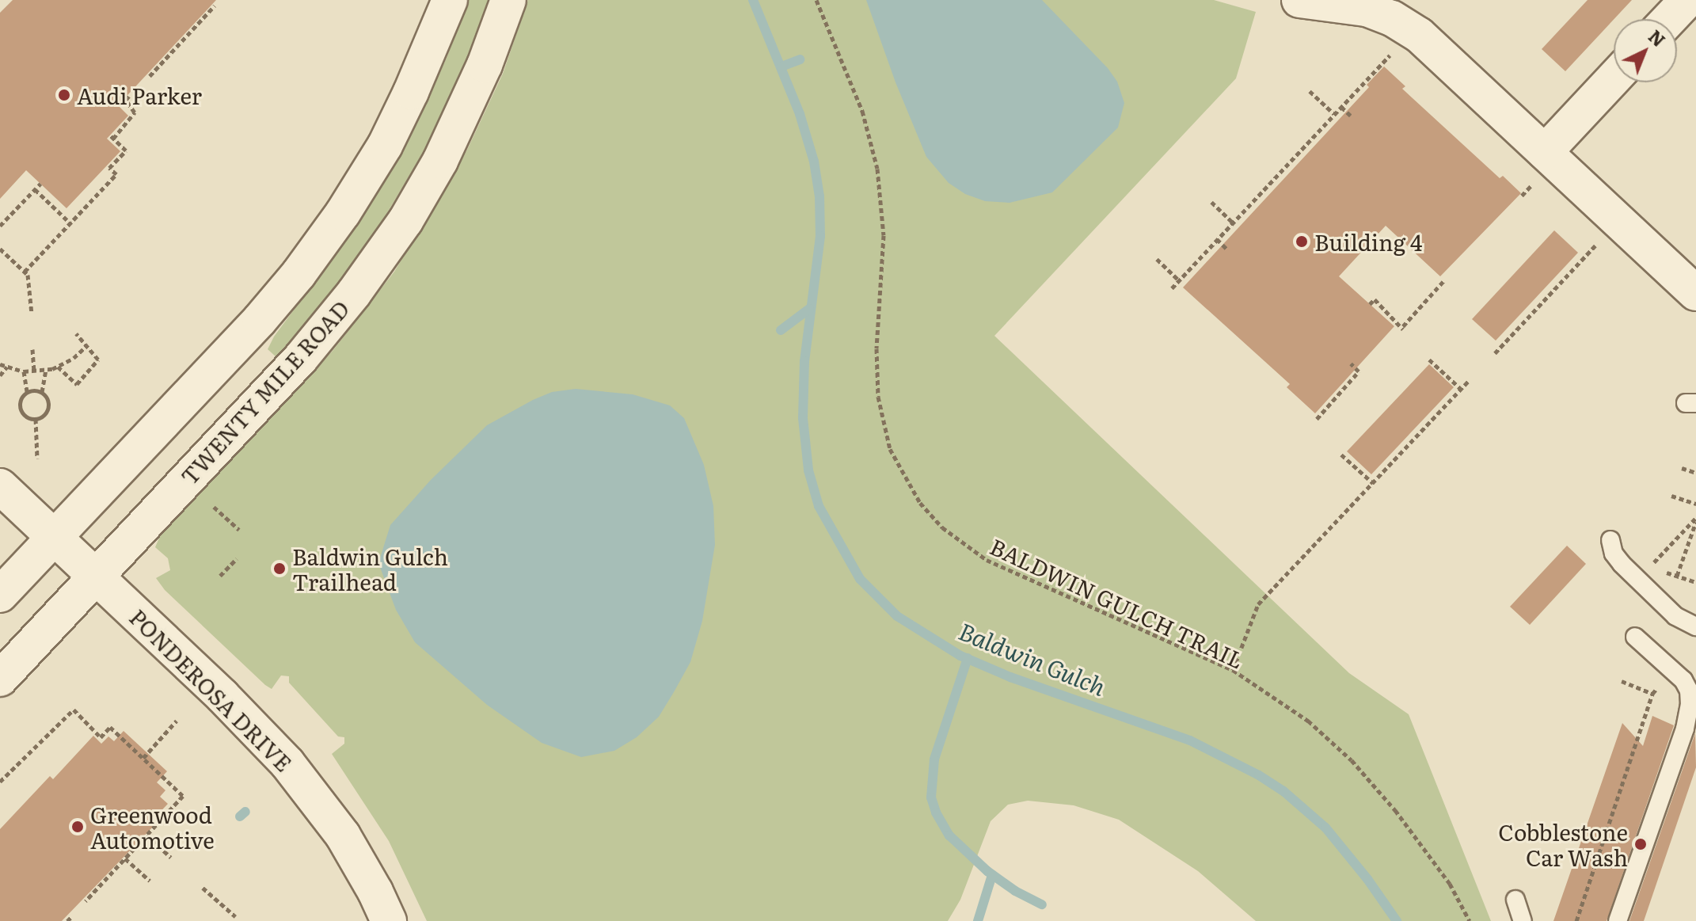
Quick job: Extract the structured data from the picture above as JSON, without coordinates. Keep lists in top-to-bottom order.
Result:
{
  "streets": {
    "main road": ["TWENTY MILE ROAD", "PONDEROSA DRIVE"],
    "path": ["BALDWIN GULCH TRAIL"]
  },
  "crossings": [
    ["TWENTY MILE ROAD", "PONDEROSA DRIVE"]
  ],
  "water": ["Baldwin Gulch"],
  "places": [
    "Audi Parker",
    "Building 4",
    "Baldwin Gulch Trailhead",
    "Greenwood Automotive",
    "Cobblestone Car Wash"
  ],
  "north": "top right"
}
